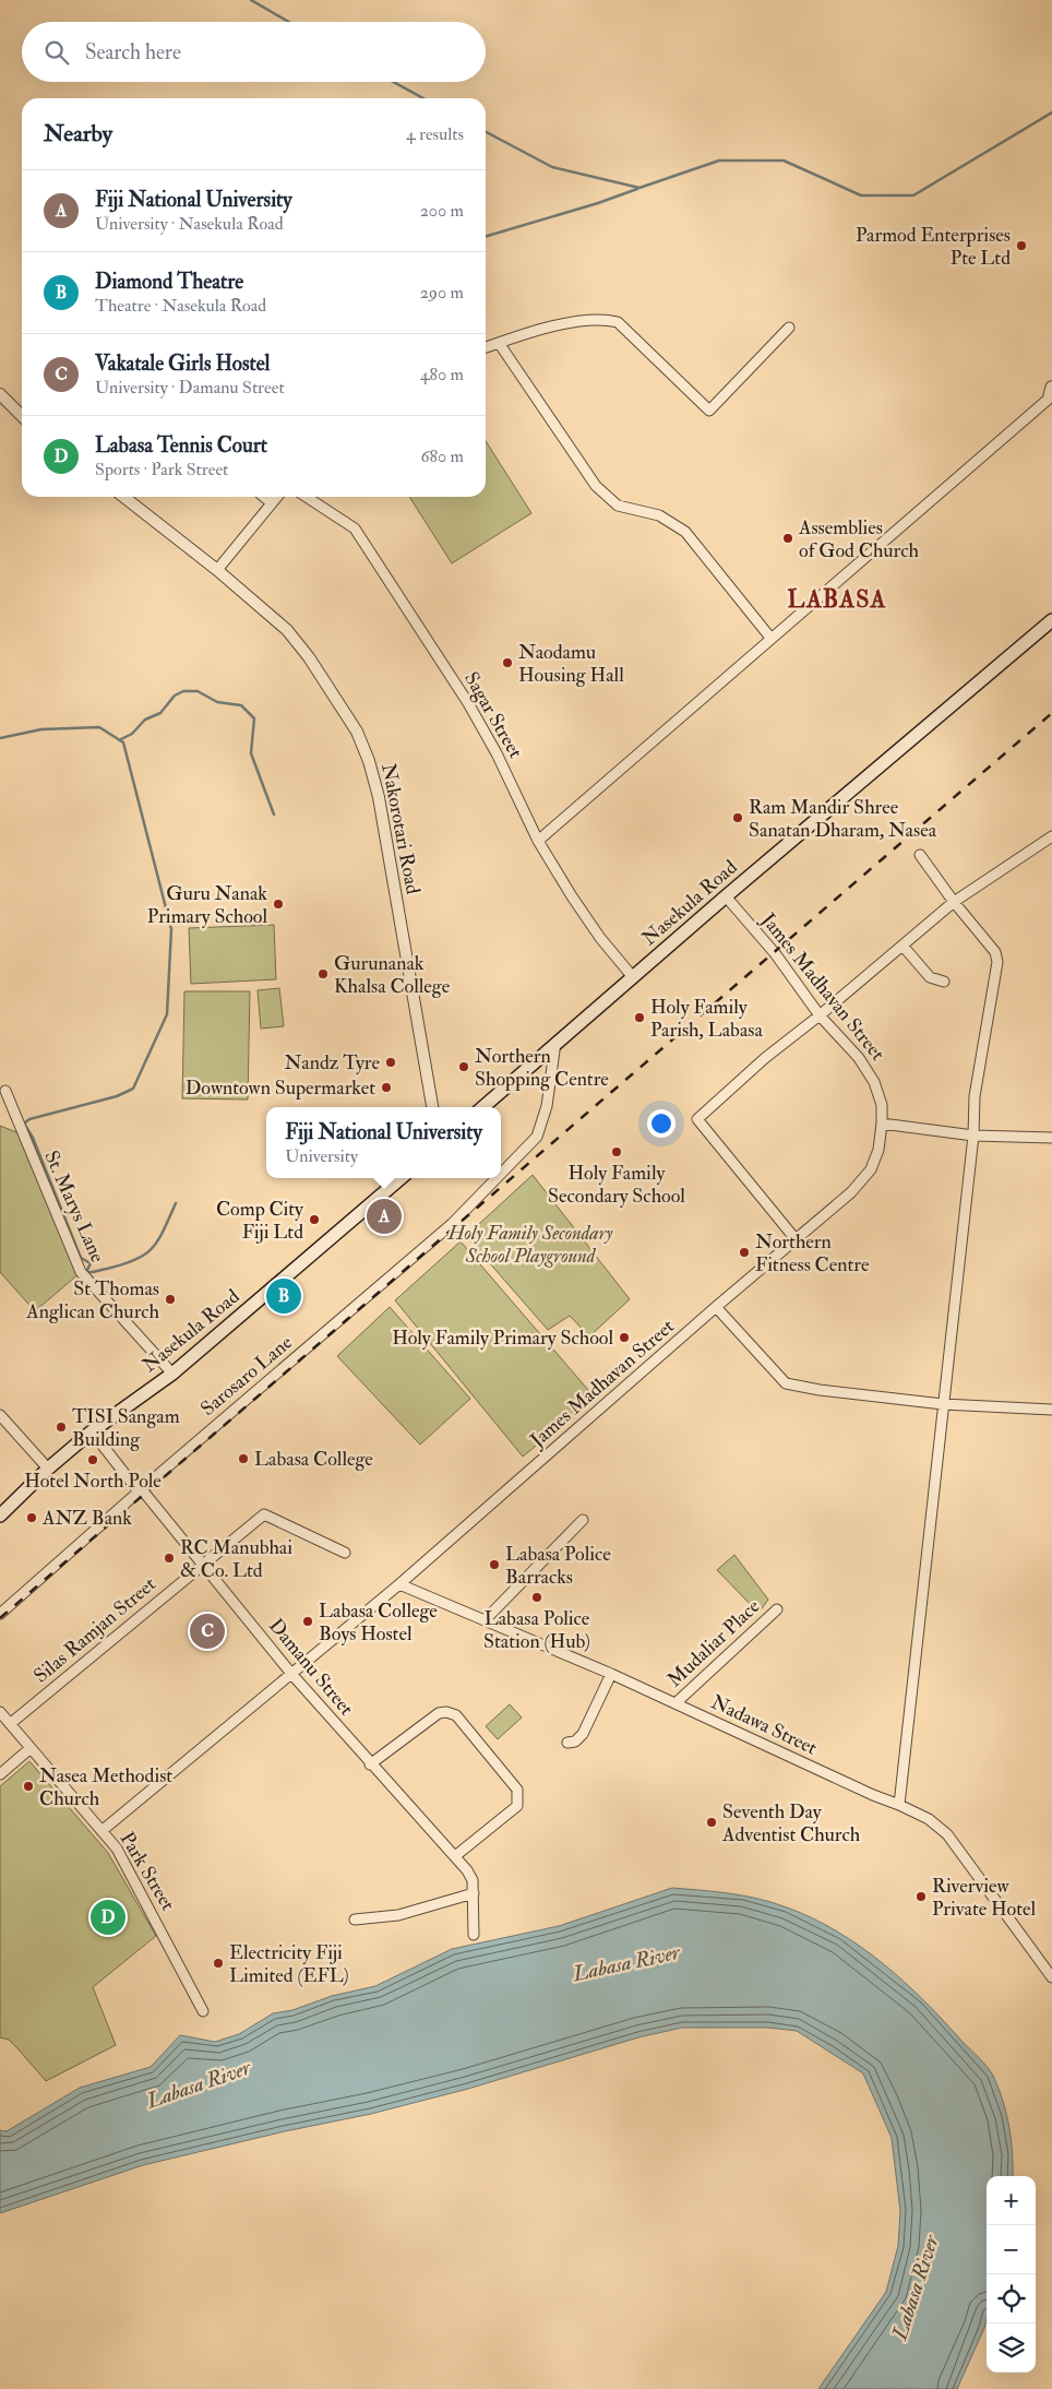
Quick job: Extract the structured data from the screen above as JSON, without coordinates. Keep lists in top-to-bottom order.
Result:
{
  "streets": {
    "main road": ["Nasekula Road"],
    "street": [
      "Sagar Street",
      "Nakorotari Road",
      "James Madhavan Street",
      "St. Marys Lane",
      "Sarosaro Lane",
      "Silas Ramjan Street",
      "Mudaliar Place",
      "Damanu Street",
      "Nadawa Street",
      "Park Street"
    ]
  },
  "crossings": [
    ["Sagar Street", "Nasekula Road"],
    ["Nasekula Road", "James Madhavan Street"],
    ["Nasekula Road", "St. Marys Lane"],
    ["Nasekula Road", "Sarosaro Lane"],
    ["Nasekula Road", "Damanu Street"],
    ["James Madhavan Street", "Damanu Street"],
    ["James Madhavan Street", "Nadawa Street"],
    ["James Madhavan Street", "Park Street"],
    ["Sarosaro Lane", "Damanu Street"],
    ["Silas Ramjan Street", "Damanu Street"],
    ["Silas Ramjan Street", "Park Street"],
    ["Mudaliar Place", "Nadawa Street"]
  ],
  "districts": ["LABASA"],
  "water": ["Labasa River"],
  "parks": ["Holy Family Secondary School Playground"],
  "places": [
    "Parmod Enterprises Pte Ltd",
    "Assemblies of God Church",
    "Naodamu Housing Hall",
    "Ram Mandir Shree Sanatan Dharam, Nasea",
    "Guru Nanak Primary School",
    "Gurunanak Khalsa College",
    "Holy Family Parish, Labasa",
    "Nandz Tyre",
    "Northern Shopping Centre",
    "Downtown Supermarket",
    "Holy Family Secondary School",
    "Comp City Fiji Ltd",
    "Northern Fitness Centre",
    "St Thomas Anglican Church",
    "Holy Family Primary School",
    "TISI Sangam Building",
    "Labasa College",
    "Hotel North Pole",
    "ANZ Bank",
    "RC Manubhai & Co. Ltd",
    "Labasa Police Barracks",
    "Labasa Police Station (Hub)",
    "Labasa College Boys Hostel",
    "Nasea Methodist Church",
    "Seventh Day Adventist Church",
    "Riverview Private Hotel",
    "Electricity Fiji Limited (EFL)"
  ],
  "page": {
    "search": "Search here",
    "heading": ["Nearby", "4 results"],
    "list": [
      {
        "mark": "A",
        "name": "Fiji National University",
        "note": "University · Nasekula Road",
        "value": "200 m"
      },
      {
        "mark": "B",
        "name": "Diamond Theatre",
        "note": "Theatre · Nasekula Road",
        "value": "290 m"
      },
      {
        "mark": "C",
        "name": "Vakatale Girls Hostel",
        "note": "University · Damanu Street",
        "value": "480 m"
      },
      {
        "mark": "D",
        "name": "Labasa Tennis Court",
        "note": "Sports · Park Street",
        "value": "680 m"
      }
    ],
    "popup": ["Fiji National University", "University"],
    "pins": [
      "A",
      "B",
      "C",
      "D"
    ],
    "map_buttons": ["+", "−"]
  }
}
